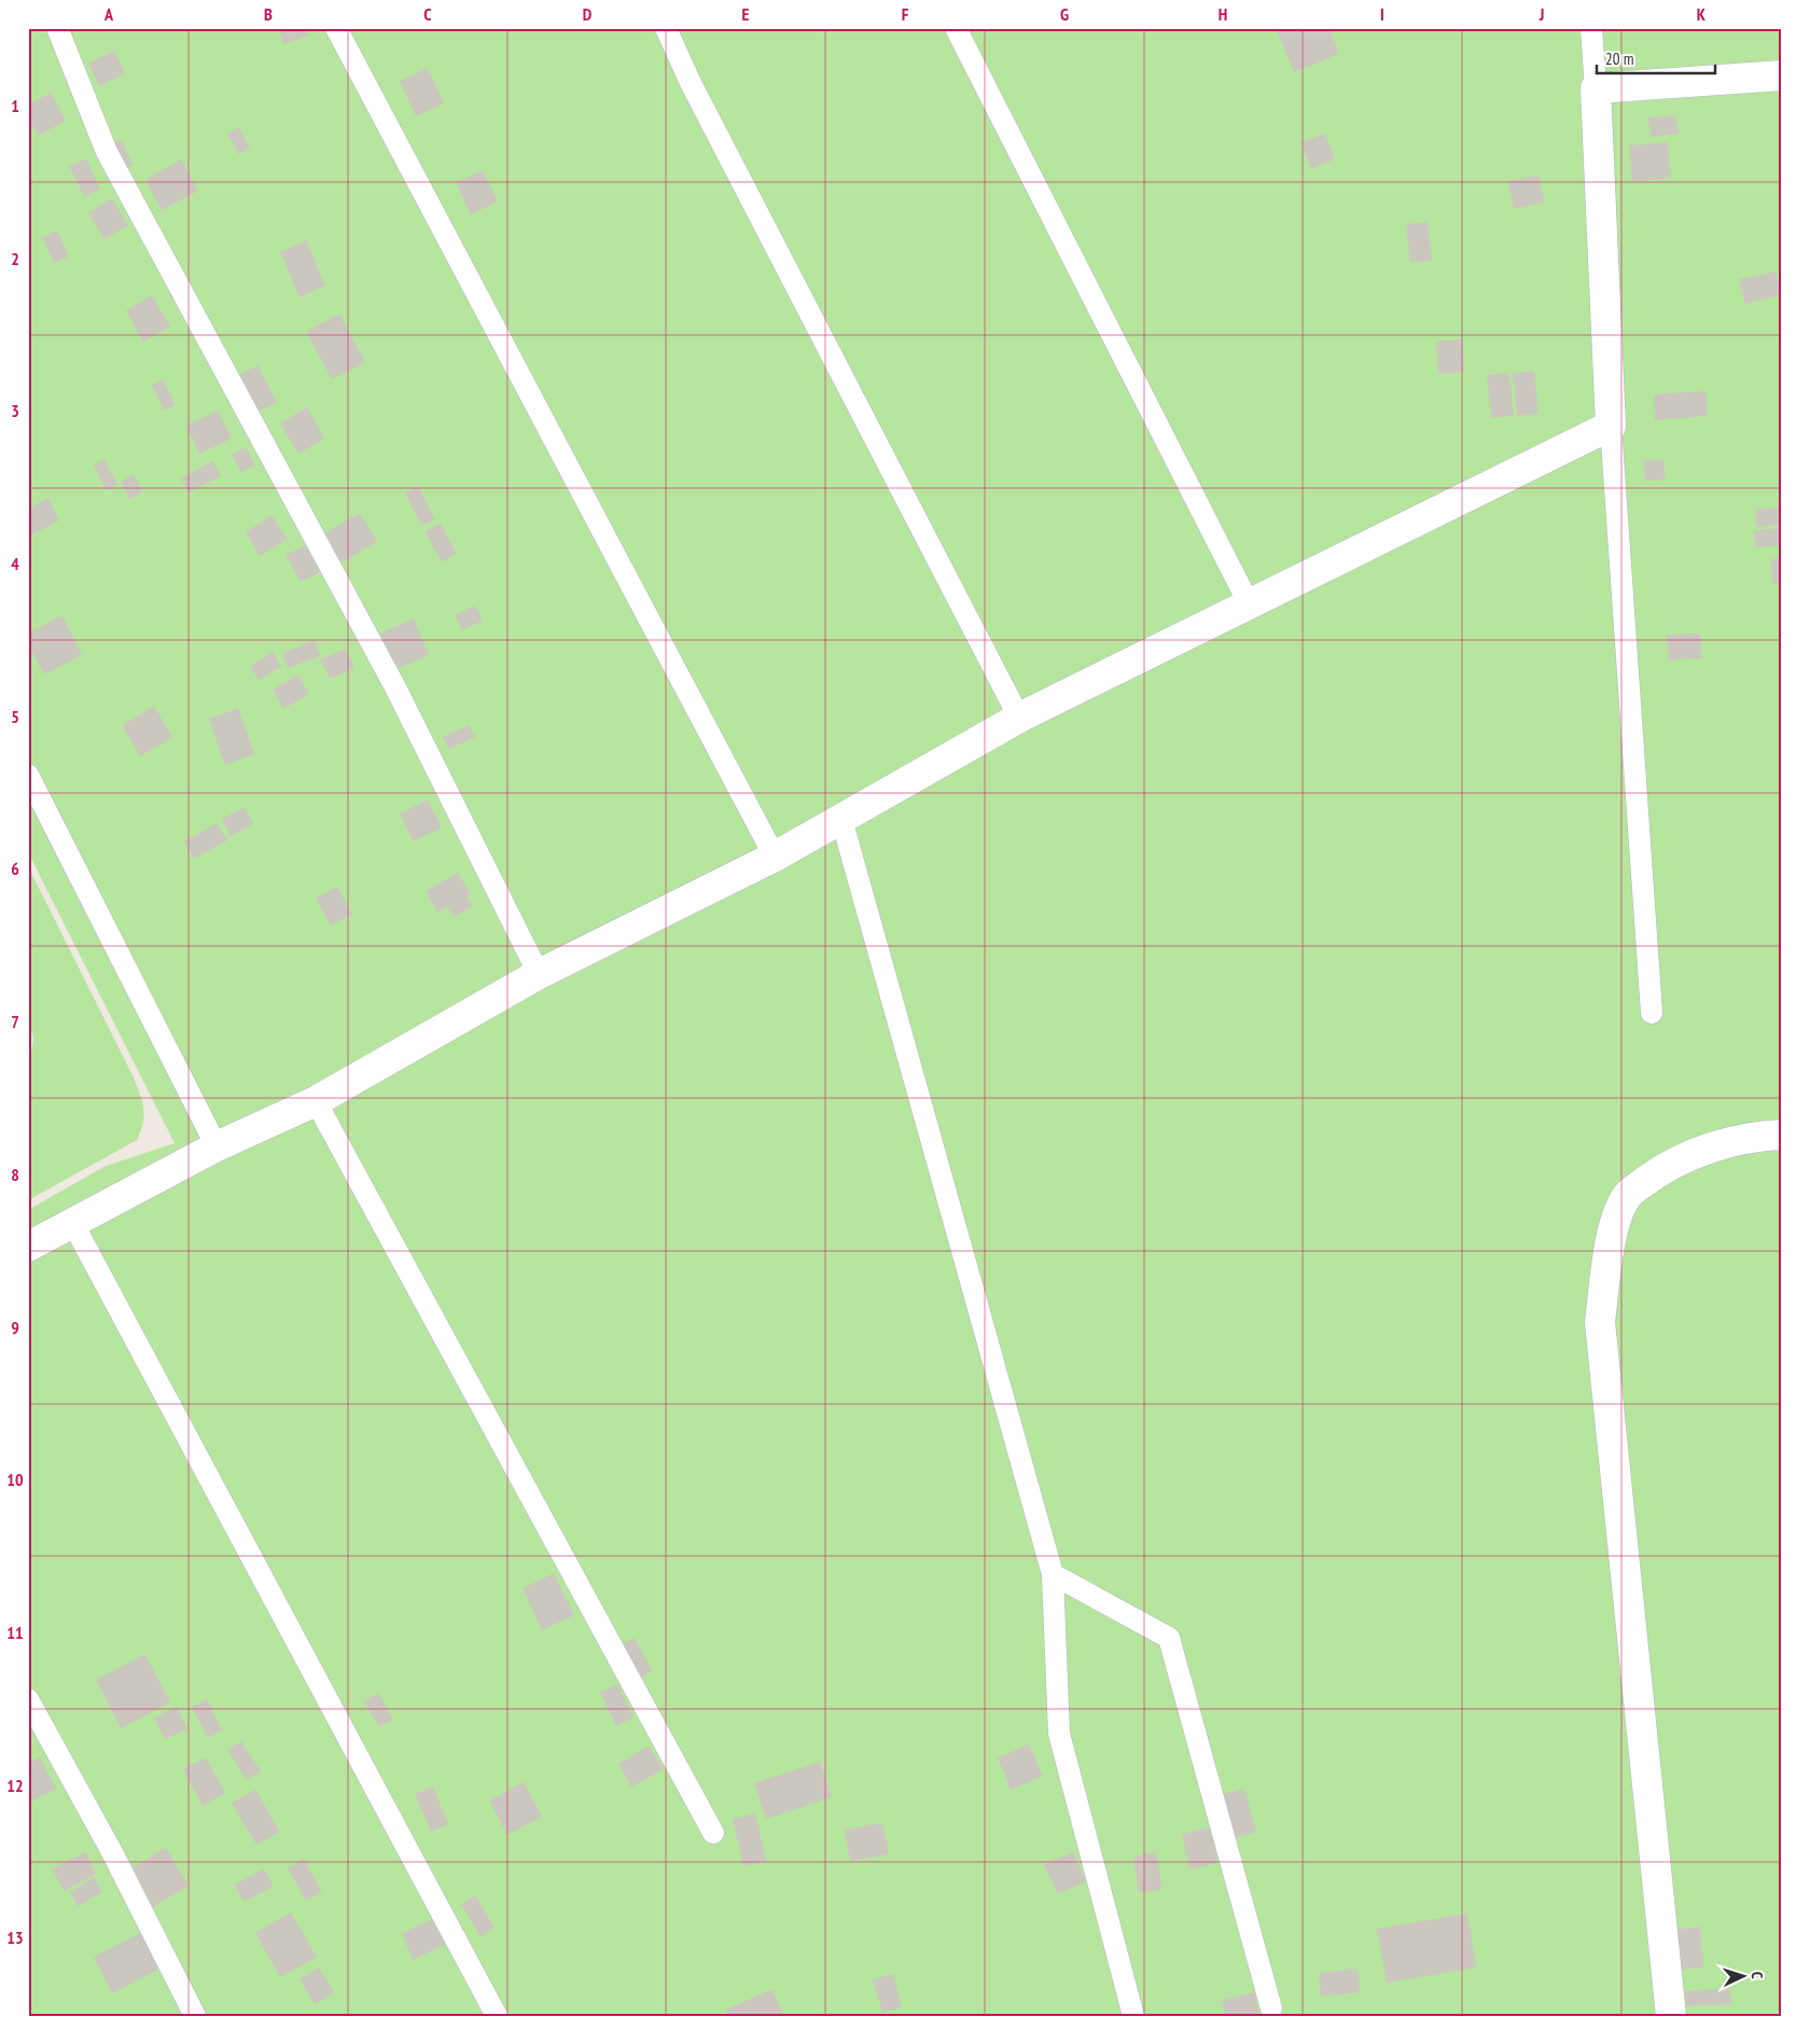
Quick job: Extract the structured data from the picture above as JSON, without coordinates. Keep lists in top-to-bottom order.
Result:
{
  "scale_bar": "20 m",
  "north": "right",
  "grid": {
    "columns": [
      "A",
      "B",
      "C",
      "D",
      "E",
      "F",
      "G",
      "H",
      "I",
      "J",
      "K"
    ],
    "rows": [
      "1",
      "2",
      "3",
      "4",
      "5",
      "6",
      "7",
      "8",
      "9",
      "10",
      "11",
      "12",
      "13"
    ]
  }
}
